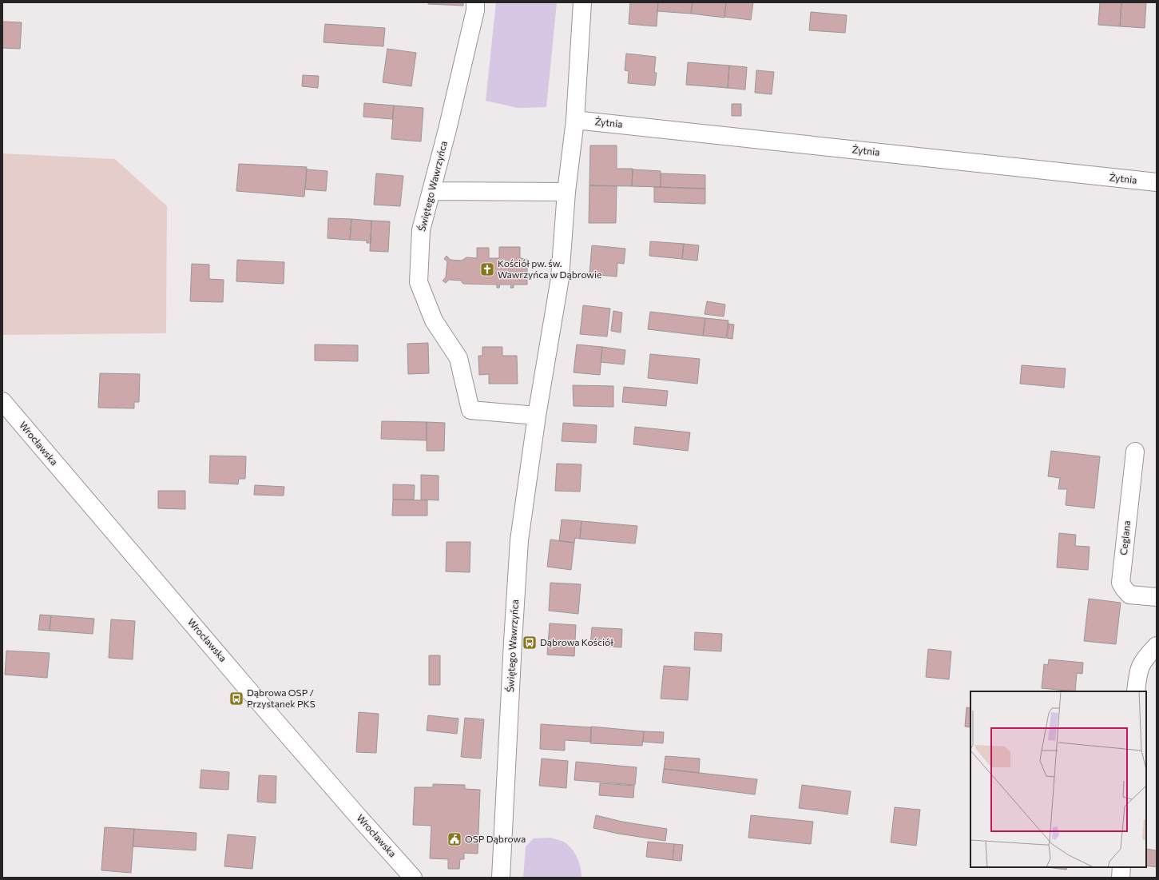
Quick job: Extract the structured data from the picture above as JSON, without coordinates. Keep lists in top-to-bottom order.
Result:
{
  "streets": {
    "street": [
      "Żytnia",
      "Świętego Wawrzyńca",
      "Wrocławska",
      "Ceglana"
    ]
  },
  "crossings": [
    ["Żytnia", "Świętego Wawrzyńca"]
  ],
  "places": {
    "church": ["Kościół pw. św. Wawrzyńca w Dąbrowie"],
    "bus stop": ["Dąbrowa Kościół", "Dąbrowa OSP / Przystanek PKS"],
    "public building": ["OSP Dąbrowa"]
  }
}
